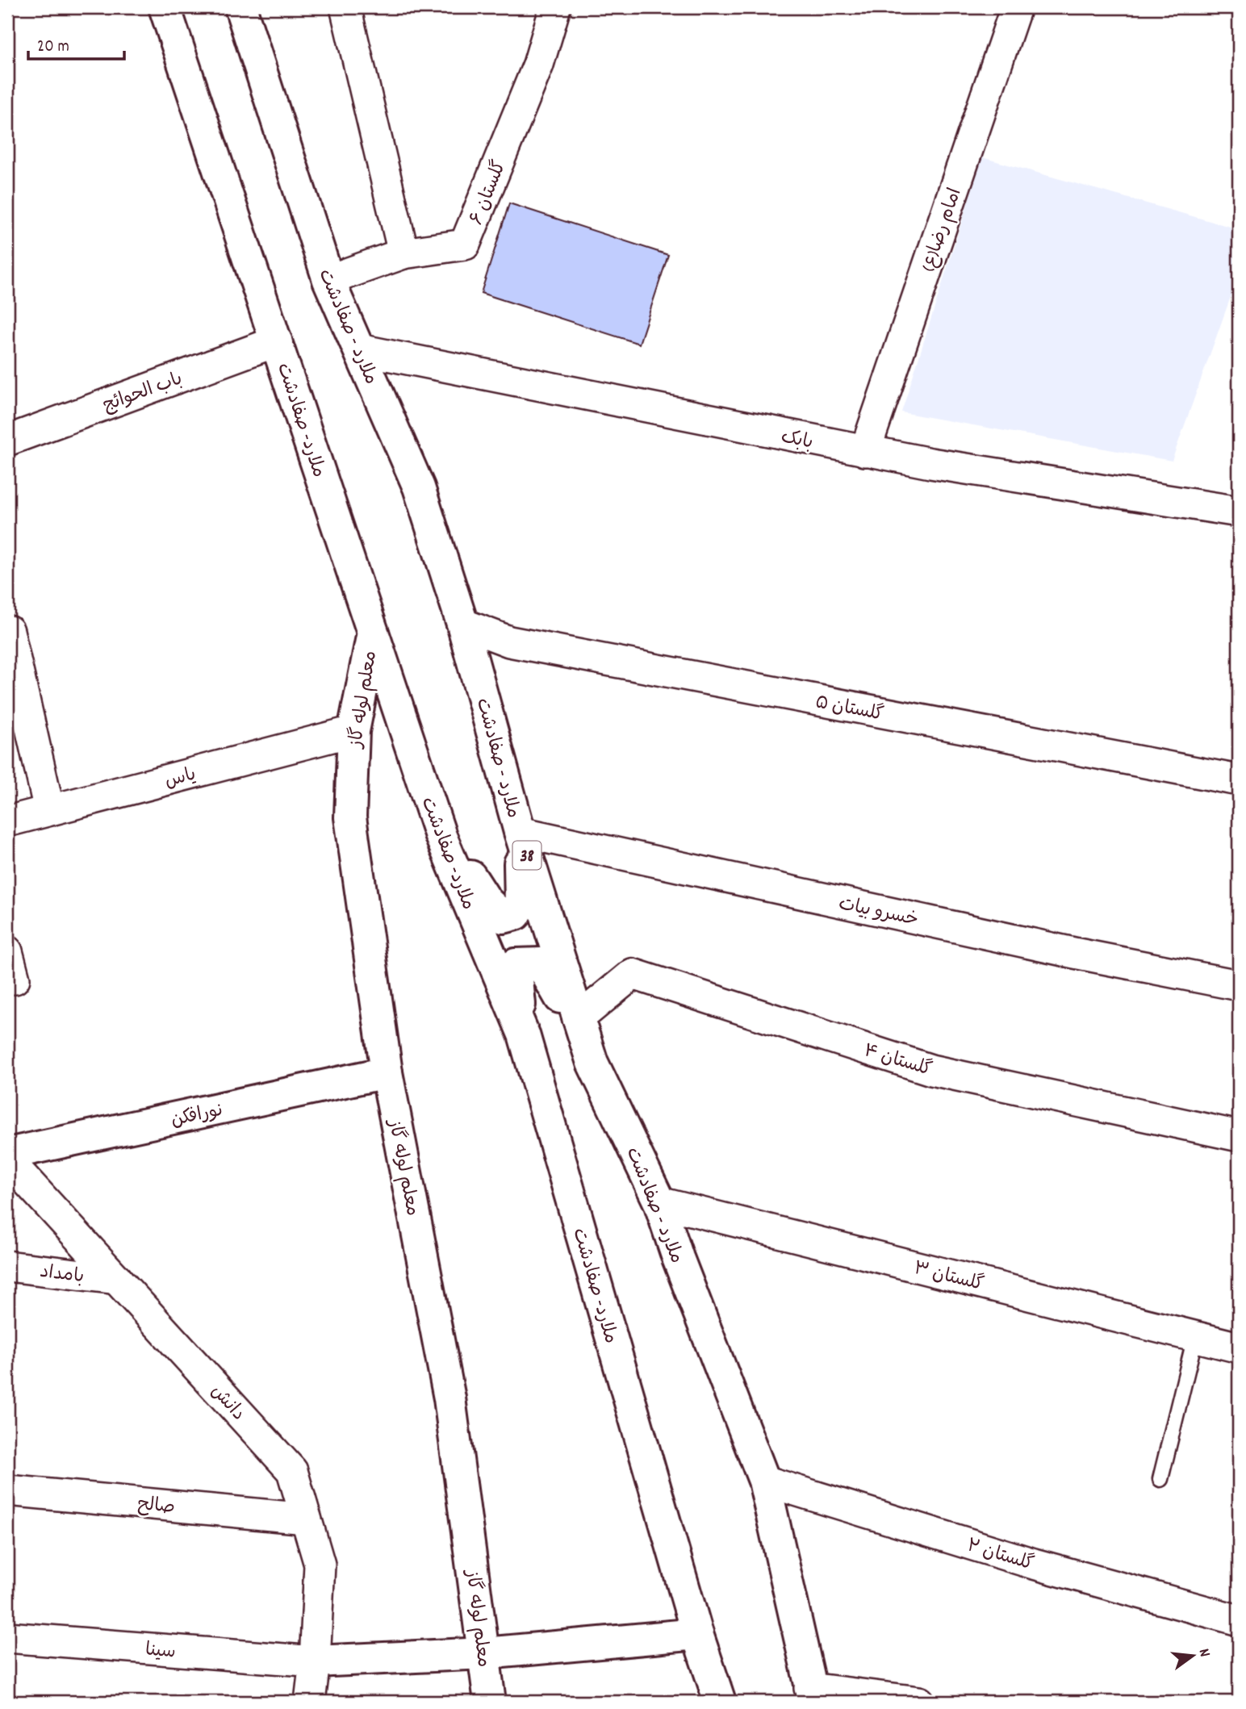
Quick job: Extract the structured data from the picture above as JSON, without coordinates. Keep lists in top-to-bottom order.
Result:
{
  "streets": {
    "main road": [
      "ملارد - صفادشت",
      "ملارد- صفادشت",
      "معلم لوله گاز",
      "38",
      "نورافکن"
    ],
    "street": [
      "گلستان ۶",
      "امام رضا(ع)",
      "باب الحوائج",
      "بابک",
      "گلستان ۵",
      "یاس",
      "خسرو بیات",
      "گلستان ۴",
      "بامداد",
      "گلستان ۳",
      "دانش",
      "صالح",
      "گلستان ۲",
      "سینا"
    ]
  },
  "crossings": [
    ["گلستان ۶", "ملارد - صفادشت"],
    ["امام رضا(ع)", "بابک"],
    ["ملارد - صفادشت", "بابک"],
    ["ملارد - صفادشت", "گلستان ۵"],
    ["ملارد - صفادشت", "خسرو بیات"],
    ["ملارد - صفادشت", "گلستان ۴"],
    ["ملارد - صفادشت", "گلستان ۳"],
    ["ملارد - صفادشت", "گلستان ۲"],
    ["باب الحوائج", "ملارد- صفادشت"],
    ["ملارد- صفادشت", "معلم لوله گاز"],
    ["معلم لوله گاز", "یاس"],
    ["معلم لوله گاز", "نورافکن"],
    ["بامداد", "دانش"],
    ["دانش", "صالح"],
    ["دانش", "سینا"]
  ],
  "scale_bar": "20 m",
  "north": "right"
}
